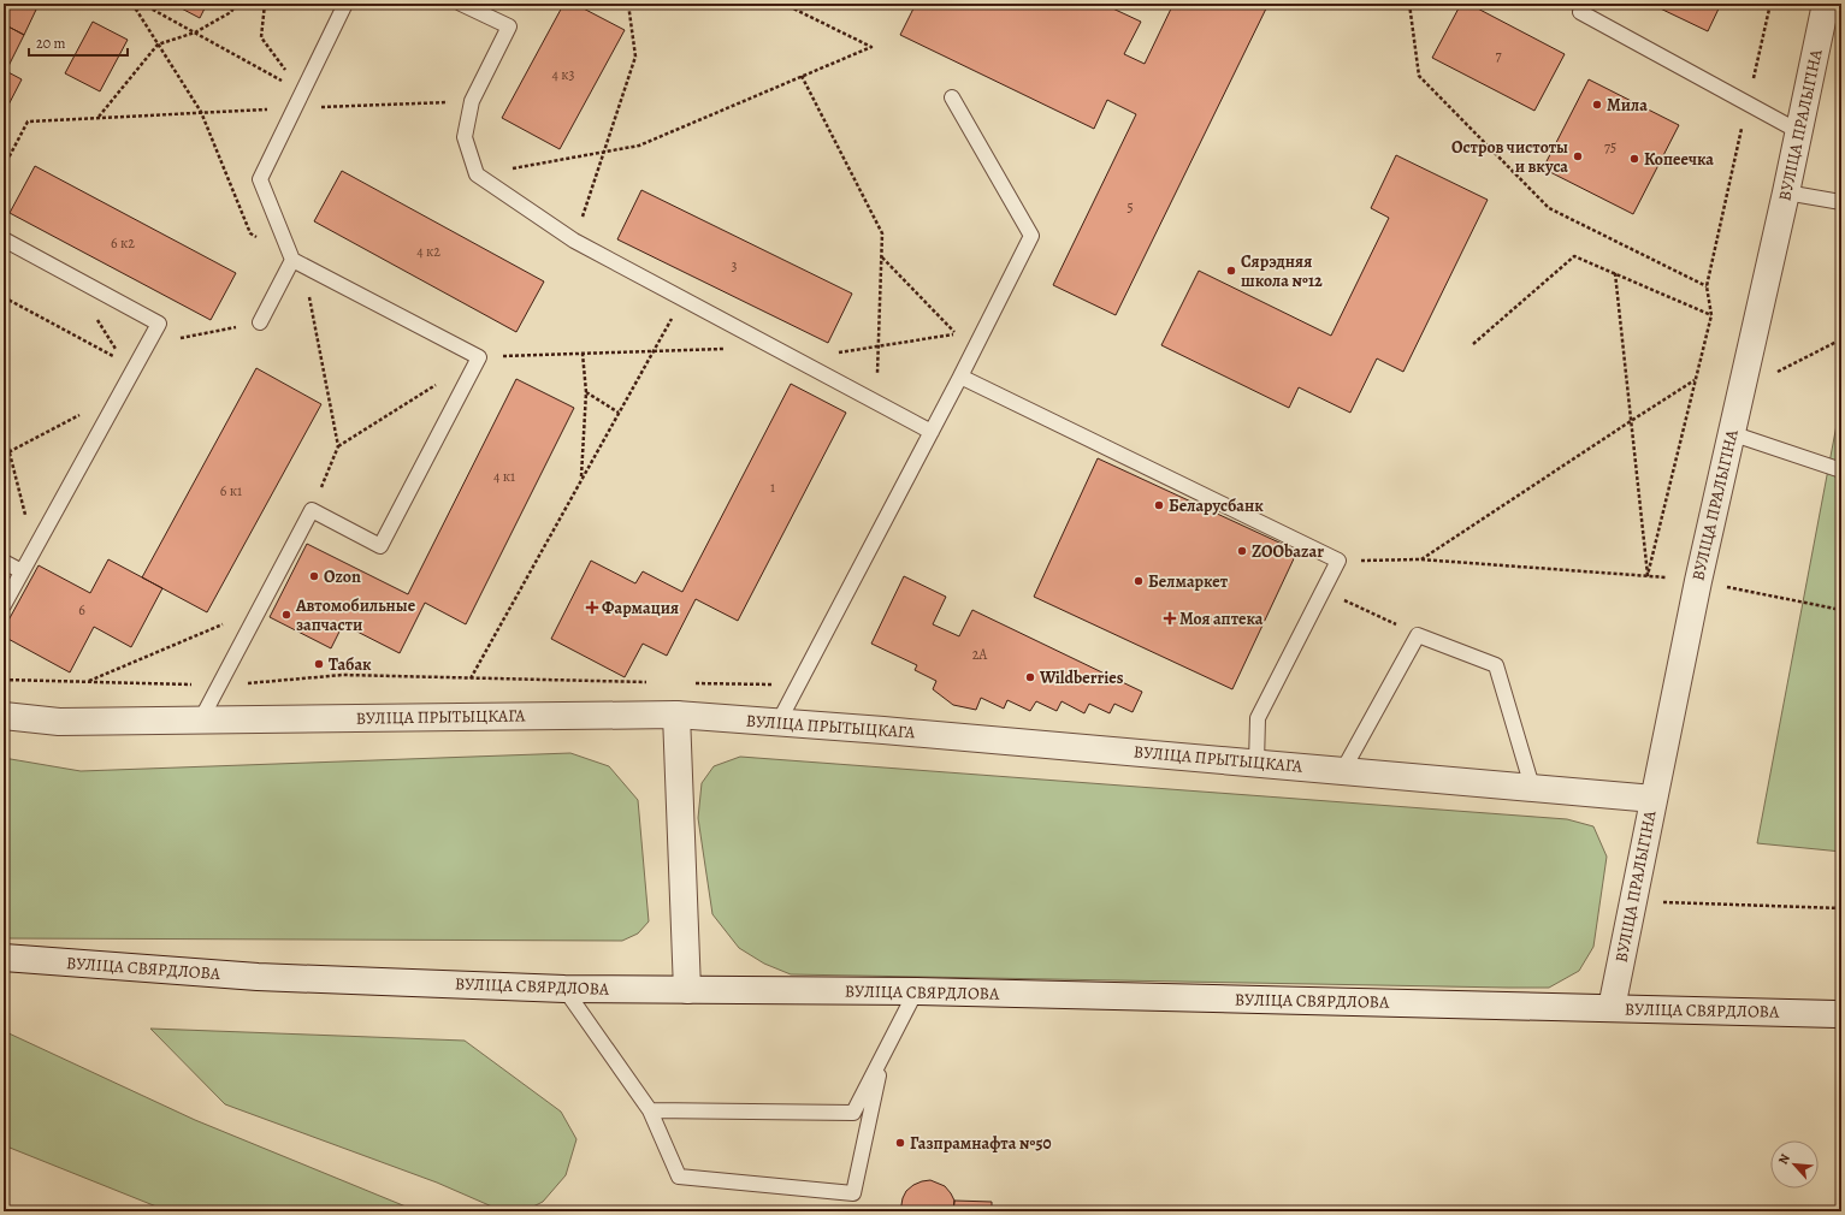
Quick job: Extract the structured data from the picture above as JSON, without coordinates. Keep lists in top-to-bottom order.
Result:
{
  "streets": {
    "street": ["ВУЛІЦА ПРАЛЫГІНА", "ВУЛІЦА ПРЫТЫЦКАГА", "ВУЛІЦА СВЯРДЛОВА"]
  },
  "crossings": [
    ["ВУЛІЦА ПРАЛЫГІНА", "ВУЛІЦА ПРЫТЫЦКАГА"],
    ["ВУЛІЦА ПРАЛЫГІНА", "ВУЛІЦА СВЯРДЛОВА"]
  ],
  "places": {
    "other": [
      "Мила",
      "Остров чистоты и вкуса",
      "Копеечка",
      "Сярэдняя школа №12",
      "Беларусбанк",
      "ZOObazar",
      "Ozon",
      "Белмаркет",
      "Автомобильные запчасти",
      "Табак",
      "Wildberries",
      "Газпрамнафта №50"
    ],
    "health": ["Фармация", "Моя аптека"]
  },
  "house_numbers": [
    "7",
    "4 к3",
    "75",
    "5",
    "6 к2",
    "4 к2",
    "3",
    "4 к1",
    "1",
    "6 к1",
    "6",
    "2А"
  ],
  "scale_bar": "20 m",
  "north": "top left"
}
